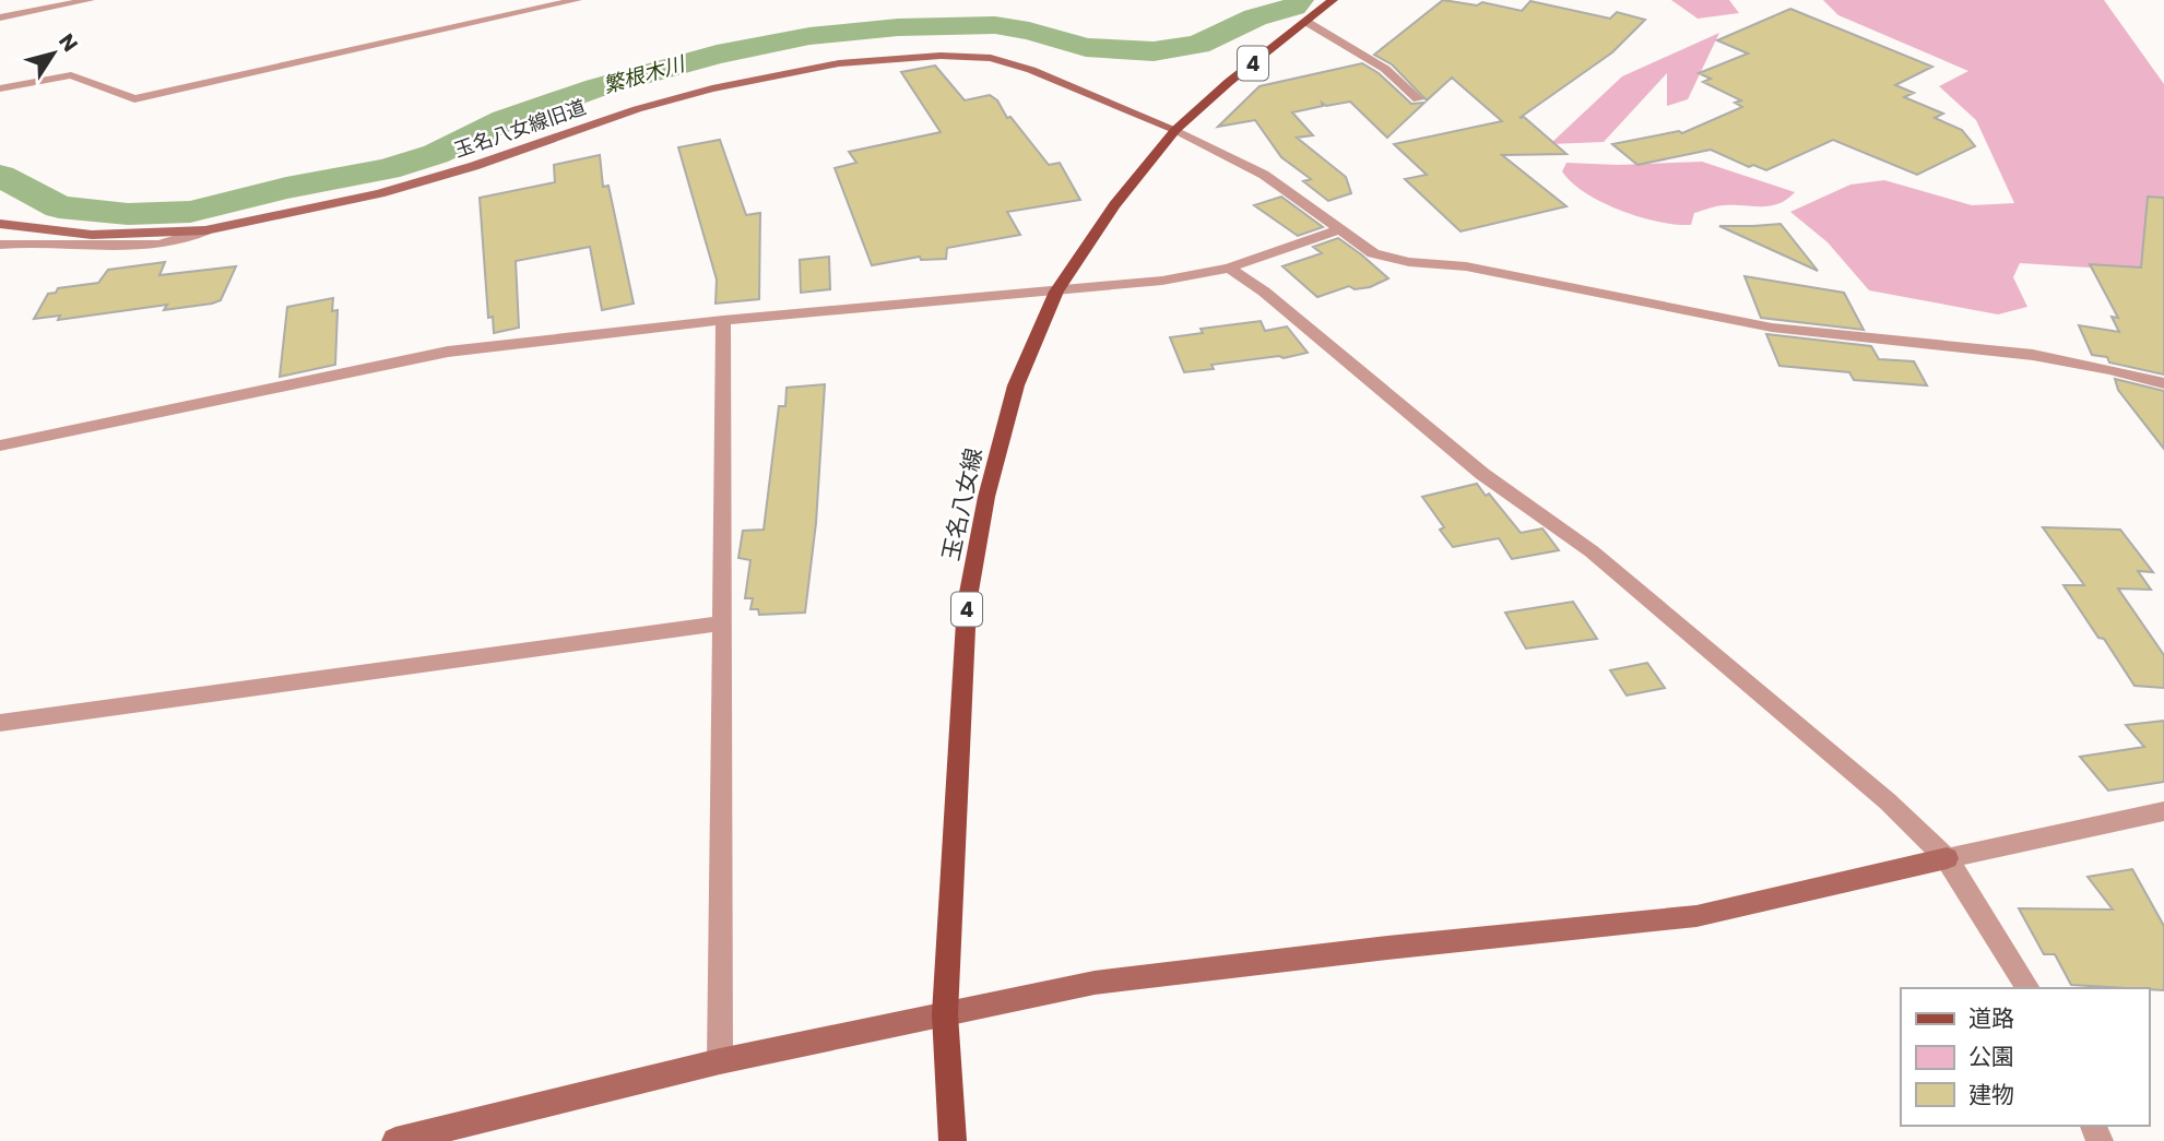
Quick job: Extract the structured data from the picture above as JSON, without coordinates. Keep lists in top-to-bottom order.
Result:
{
  "streets": {
    "main road": ["4", "玉名八女線"],
    "street": ["玉名八女線旧道"]
  },
  "crossings": [
    ["玉名八女線旧道", "玉名八女線"]
  ],
  "water": ["繁根木川"],
  "legend": ["道路", "公園", "建物"],
  "north": "top right"
}
